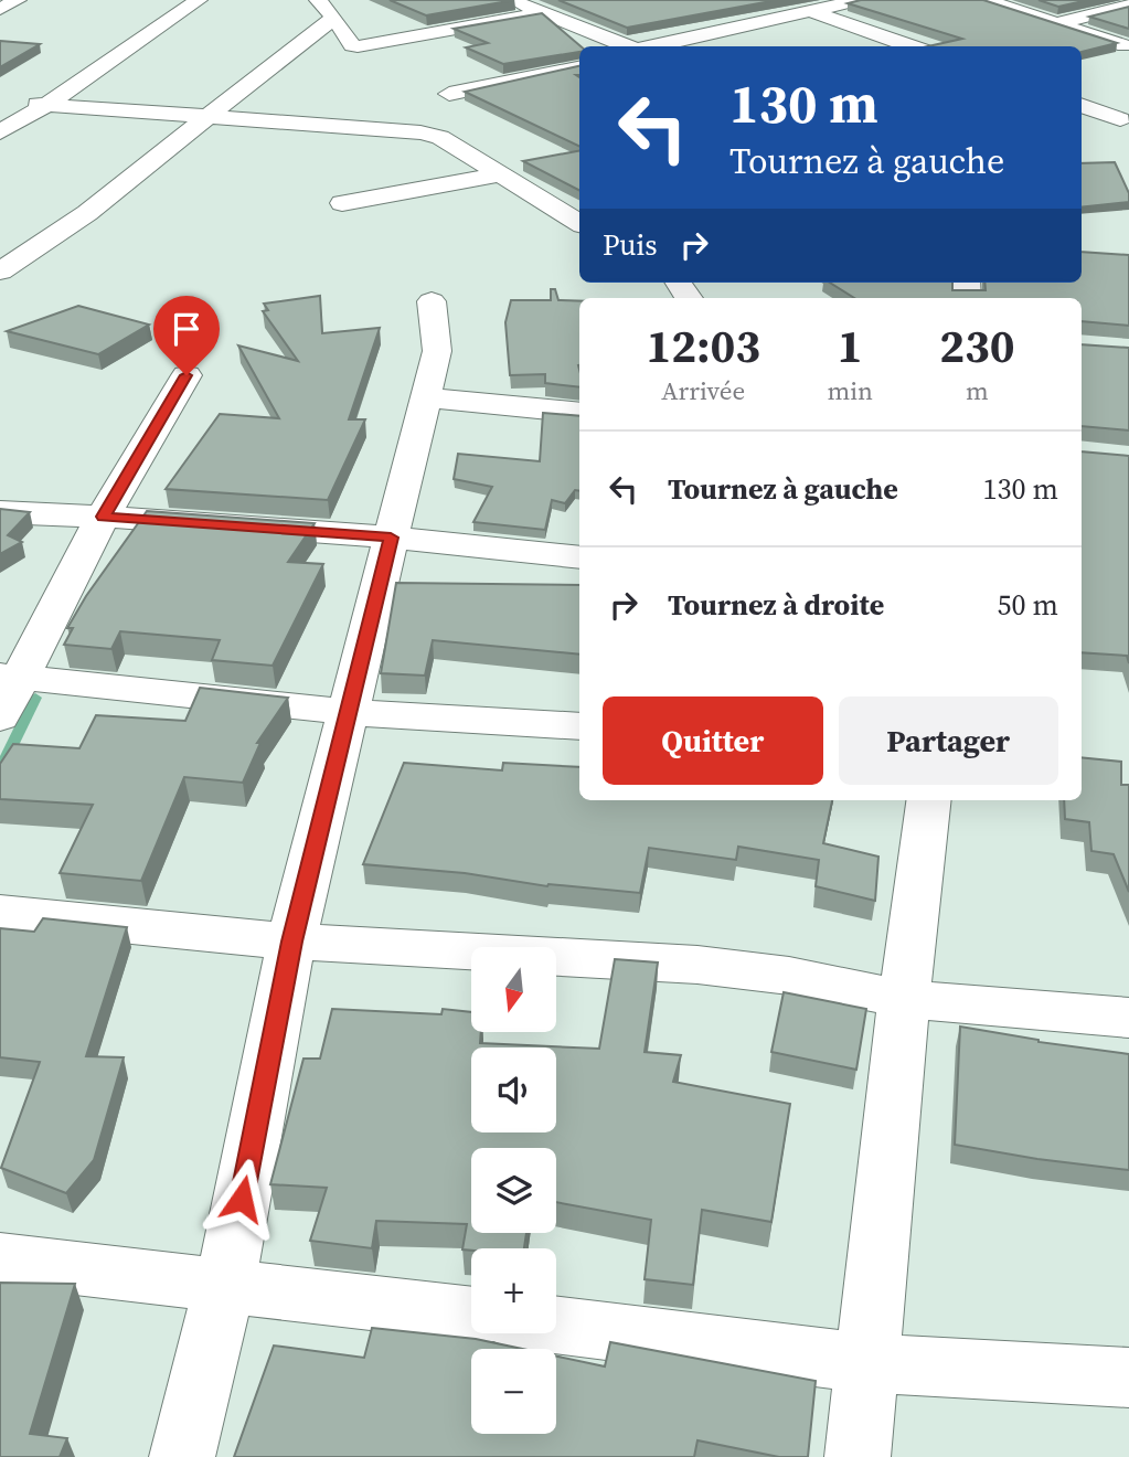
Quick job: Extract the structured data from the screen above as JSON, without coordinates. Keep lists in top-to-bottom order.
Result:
{
  "north": "bottom",
  "page": {
    "turn": ["130 m", "Tournez à gauche"],
    "then": "Puis",
    "eta": [
      "12:03",
      "Arrivée",
      "1",
      "min",
      "230",
      "m"
    ],
    "list": [
      {
        "name": "Tournez à gauche",
        "value": "130 m"
      },
      {
        "name": "Tournez à droite",
        "value": "50 m"
      }
    ],
    "buttons": ["Quitter", "Partager"],
    "map_buttons": ["+", "−"]
  }
}
